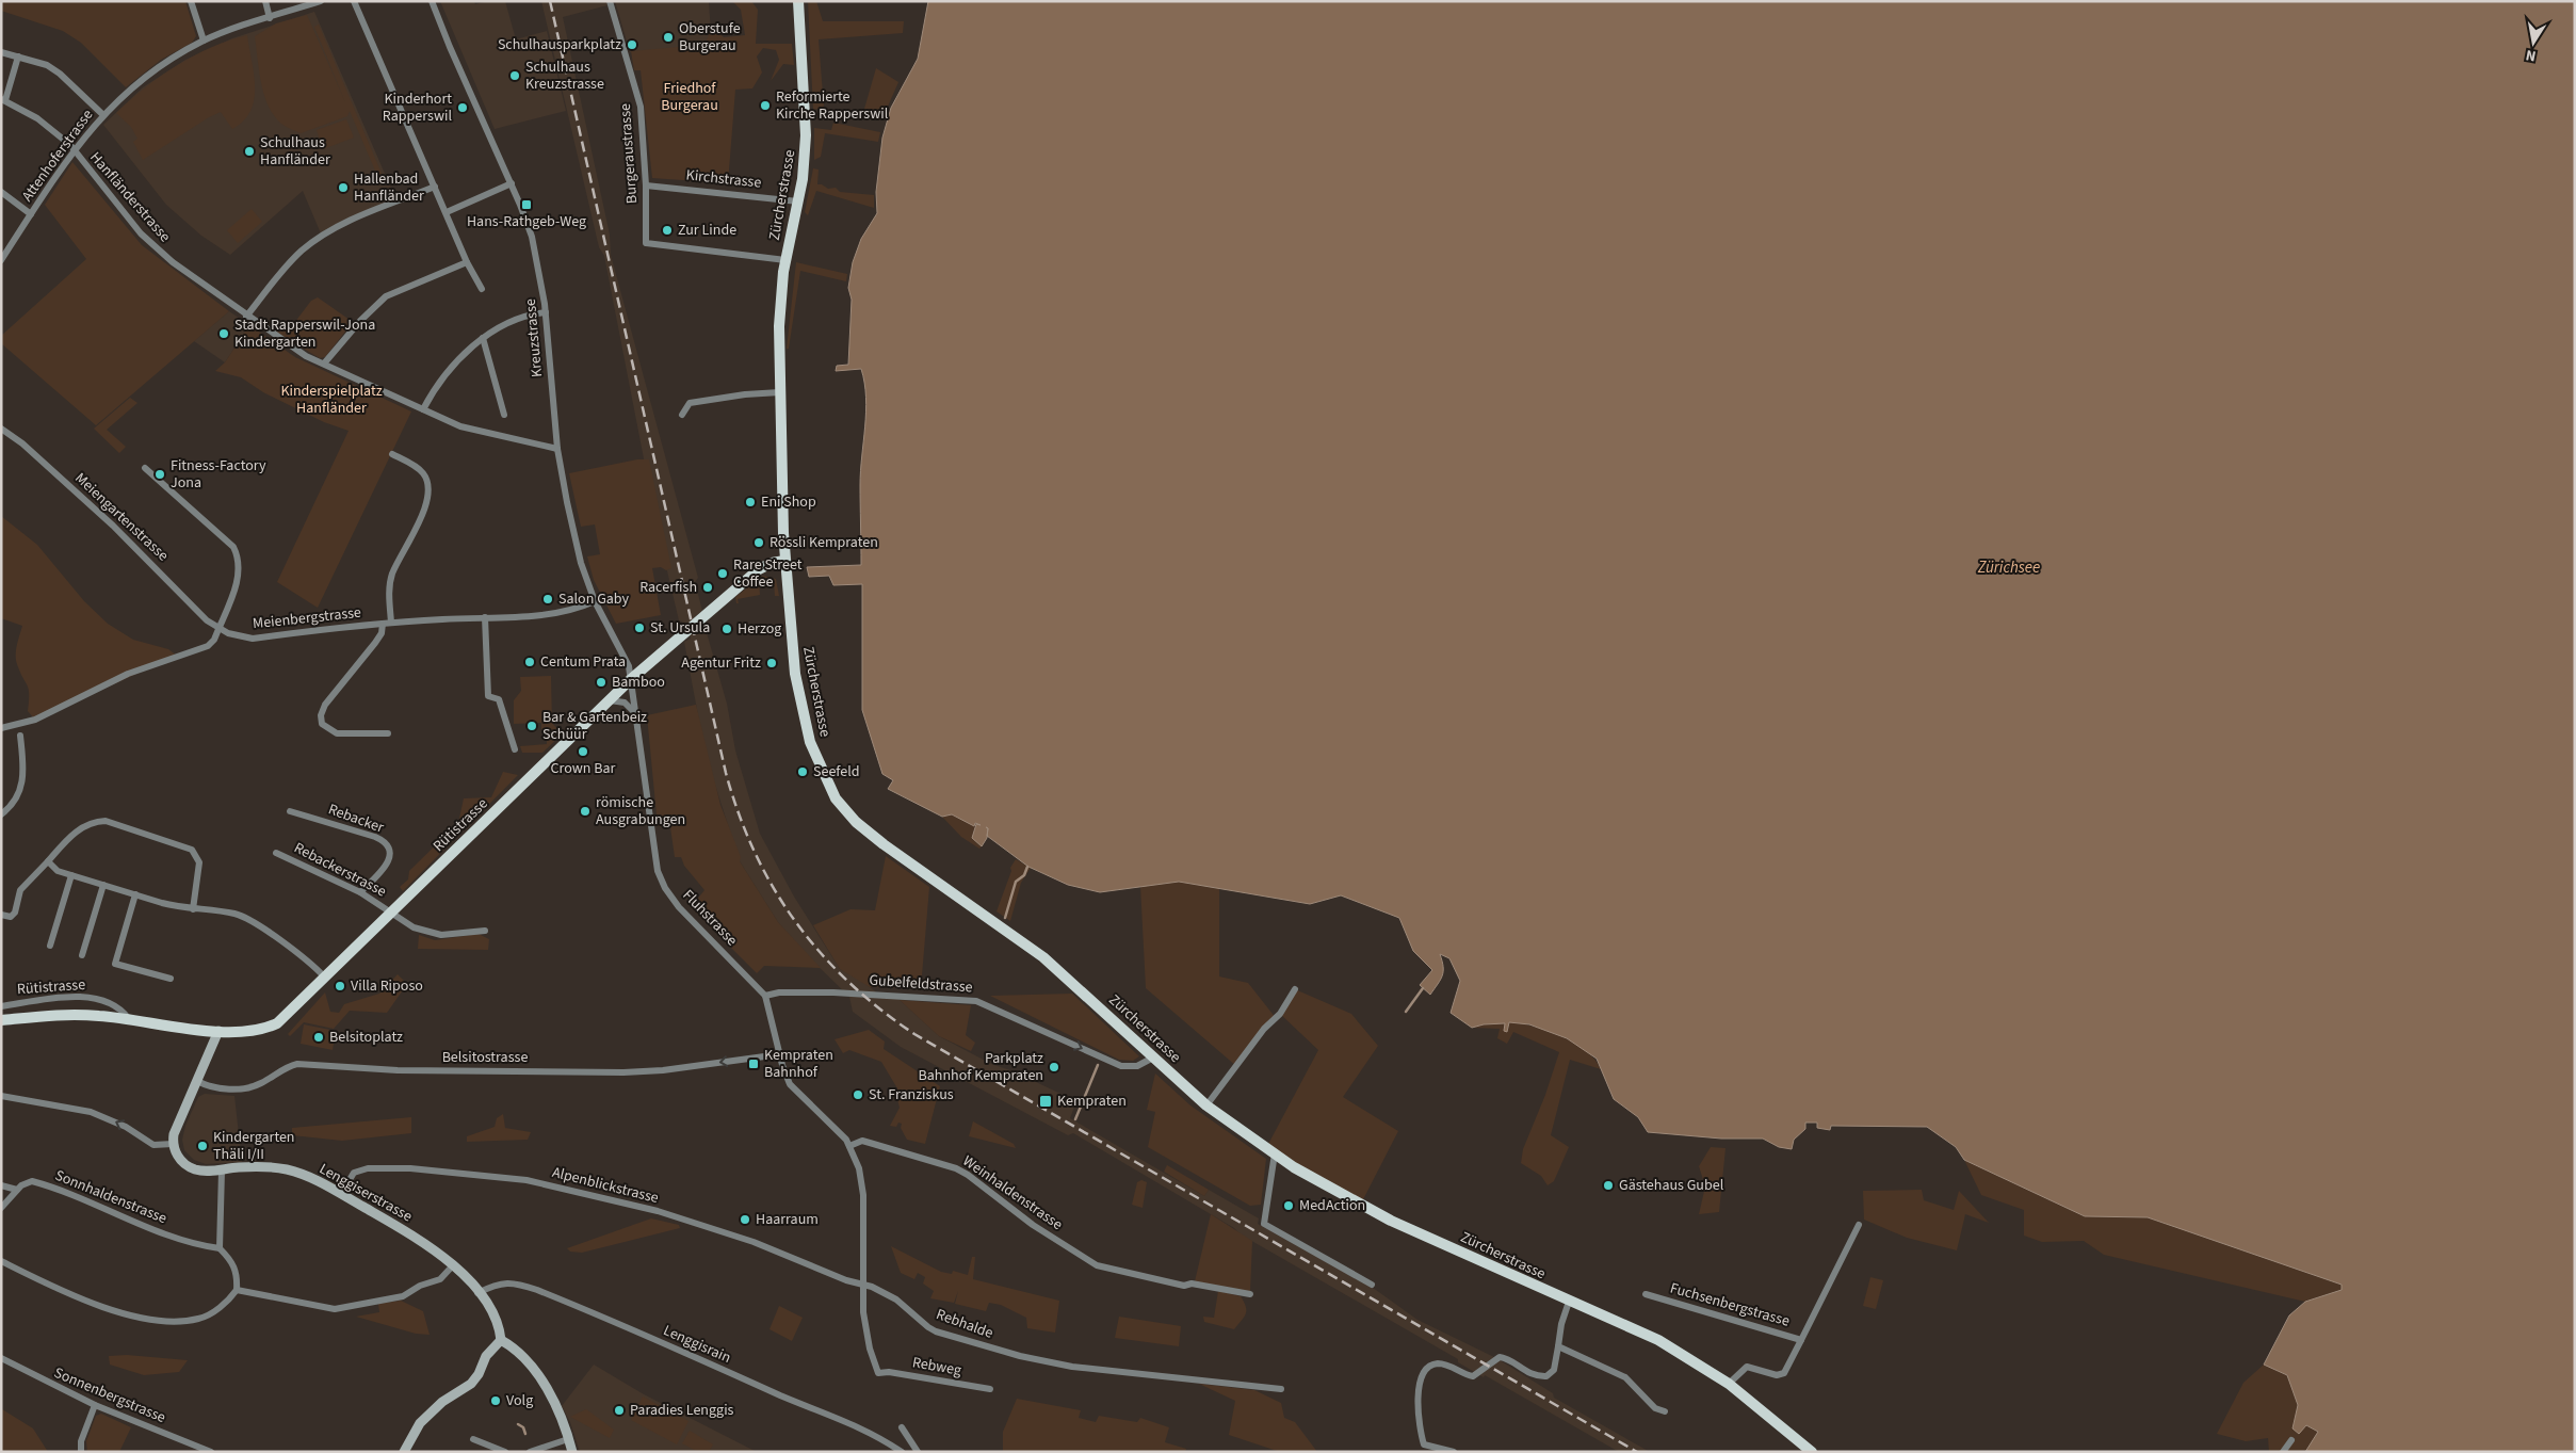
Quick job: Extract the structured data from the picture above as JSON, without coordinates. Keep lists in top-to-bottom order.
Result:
{
  "streets": {
    "main road": ["Zürcherstrasse", "Rütistrasse"],
    "street": [
      "Burgeraustrasse",
      "Attenhoferstrasse",
      "Kirchstrasse",
      "Hanfländerstrasse",
      "Kreuzstrasse",
      "Meiengartenstrasse",
      "Meienbergstrasse",
      "Rebacker",
      "Rebackerstrasse",
      "Fluhstrasse",
      "Gubelfeldstrasse",
      "Belsitostrasse",
      "Alpenblickstrasse",
      "Lenggiserstrasse",
      "Weinhaldenstrasse",
      "Sonnhaldenstrasse",
      "Fuchsenbergstrasse",
      "Rebhalde",
      "Lenggisrain",
      "Rebweg",
      "Sonnenbergstrasse"
    ]
  },
  "crossings": [
    ["Burgeraustrasse", "Kirchstrasse"],
    ["Burgeraustrasse", "Zürcherstrasse"],
    ["Attenhoferstrasse", "Hanfländerstrasse"],
    ["Kirchstrasse", "Zürcherstrasse"],
    ["Zürcherstrasse", "Rütistrasse"],
    ["Zürcherstrasse", "Gubelfeldstrasse"],
    ["Zürcherstrasse", "Fuchsenbergstrasse"],
    ["Hanfländerstrasse", "Kreuzstrasse"],
    ["Kreuzstrasse", "Meienbergstrasse"],
    ["Kreuzstrasse", "Rütistrasse"],
    ["Kreuzstrasse", "Fluhstrasse"],
    ["Meiengartenstrasse", "Meienbergstrasse"],
    ["Rebacker", "Rebackerstrasse"],
    ["Rütistrasse", "Rebackerstrasse"],
    ["Rütistrasse", "Fluhstrasse"],
    ["Fluhstrasse", "Gubelfeldstrasse"],
    ["Alpenblickstrasse", "Lenggiserstrasse"],
    ["Alpenblickstrasse", "Rebhalde"],
    ["Alpenblickstrasse", "Rebweg"],
    ["Lenggiserstrasse", "Lenggisrain"],
    ["Rebhalde", "Rebweg"]
  ],
  "one_way": ["Gubelfeldstrasse", "Belsitostrasse"],
  "water": ["Zürichsee"],
  "parks": ["Friedhof Burgerau", "Kinderspielplatz Hanfländer"],
  "places": {
    "other": [
      "Oberstufe Burgerau",
      "Schulhausparkplatz",
      "Schulhaus Kreuzstrasse",
      "Reformierte Kirche Rapperswil",
      "Kinderhort Rapperswil",
      "Schulhaus Hanfländer",
      "Hallenbad Hanfländer",
      "Zur Linde",
      "Stadt Rapperswil-Jona Kindergarten",
      "Fitness-Factory Jona",
      "Eni Shop",
      "Rössli Kempraten",
      "Rare Street Coffee",
      "Racerfish",
      "Salon Gaby",
      "St. Ursula",
      "Herzog",
      "Centum Prata",
      "Agentur Fritz",
      "Bamboo",
      "Bar & Gartenbeiz Schüür",
      "Crown Bar",
      "Seefeld",
      "römische Ausgrabungen",
      "Villa Riposo",
      "Belsitoplatz",
      "Parkplatz Bahnhof Kempraten",
      "St. Franziskus",
      "Kindergarten Thäli I/II",
      "Gästehaus Gubel",
      "MedAction",
      "Haarraum",
      "Volg",
      "Paradies Lenggis"
    ],
    "transit": ["Hans-Rathgeb-Weg", "Kempraten Bahnhof", "Kempraten"]
  },
  "north": "bottom"
}
